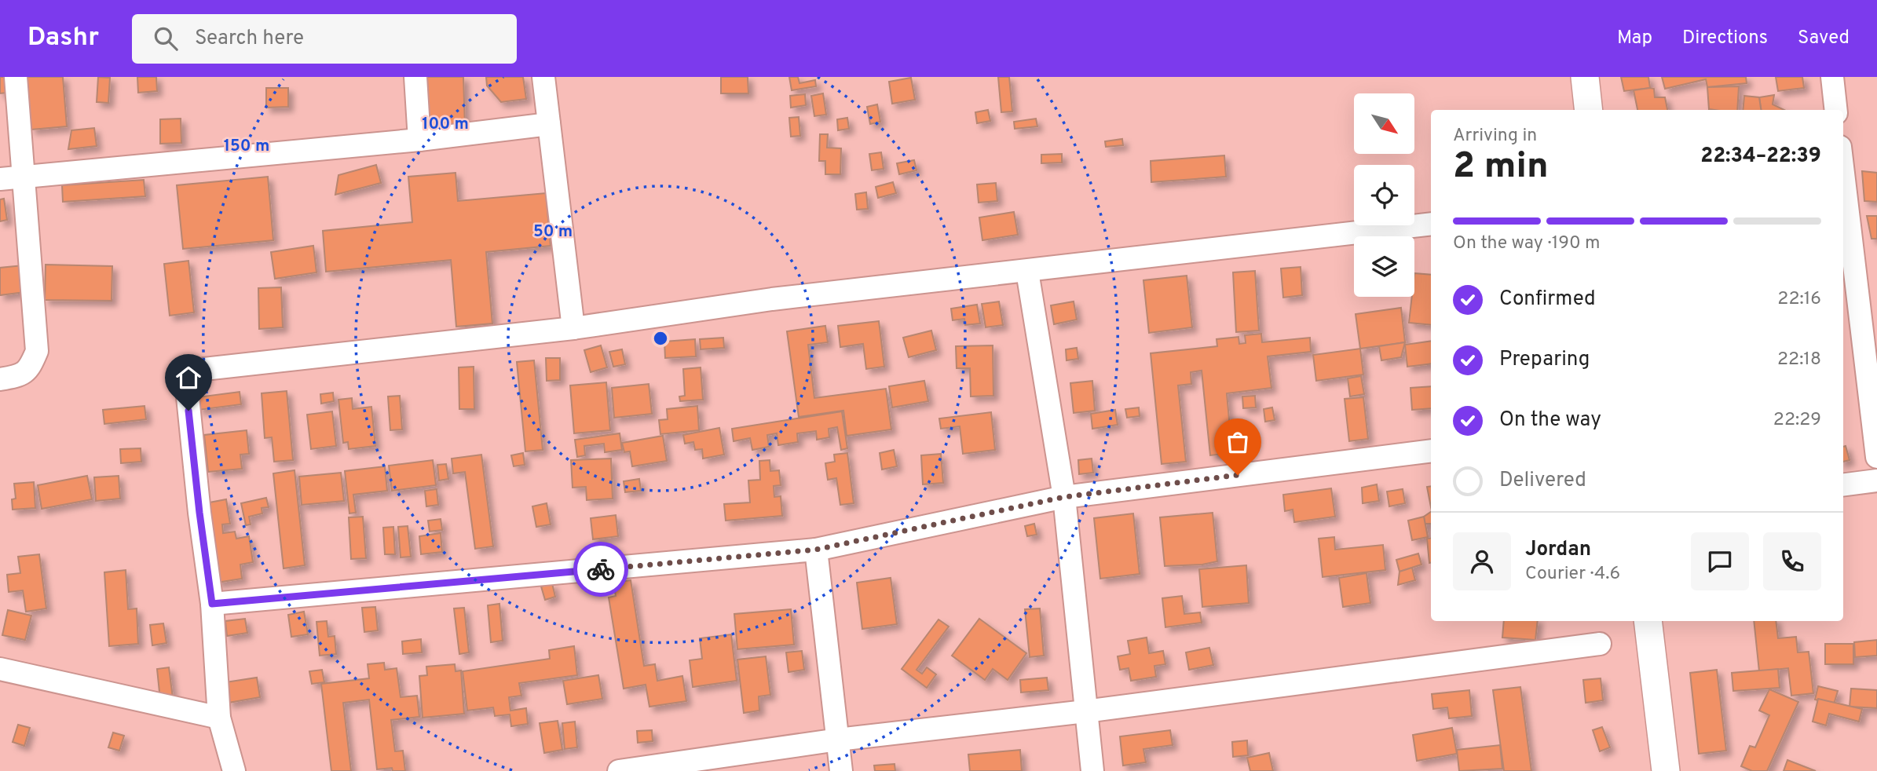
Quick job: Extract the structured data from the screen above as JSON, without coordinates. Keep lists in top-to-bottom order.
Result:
{
  "north": "bottom right",
  "page": {
    "header": "Dashr",
    "search": "Search here",
    "nav": ["Map", "Directions", "Saved"],
    "heading": ["2 min", "Arriving in", "22:34–22:39"],
    "panel": ["Jordan", "Courier · 4.6"],
    "bar": "On the way · 190 m",
    "list": [
      ["Confirmed", "22:16"],
      ["Preparing", "22:18"],
      ["On the way", "22:29"],
      "Delivered"
    ]
  },
  "rings": ["100 m", "150 m", "50 m"]
}
